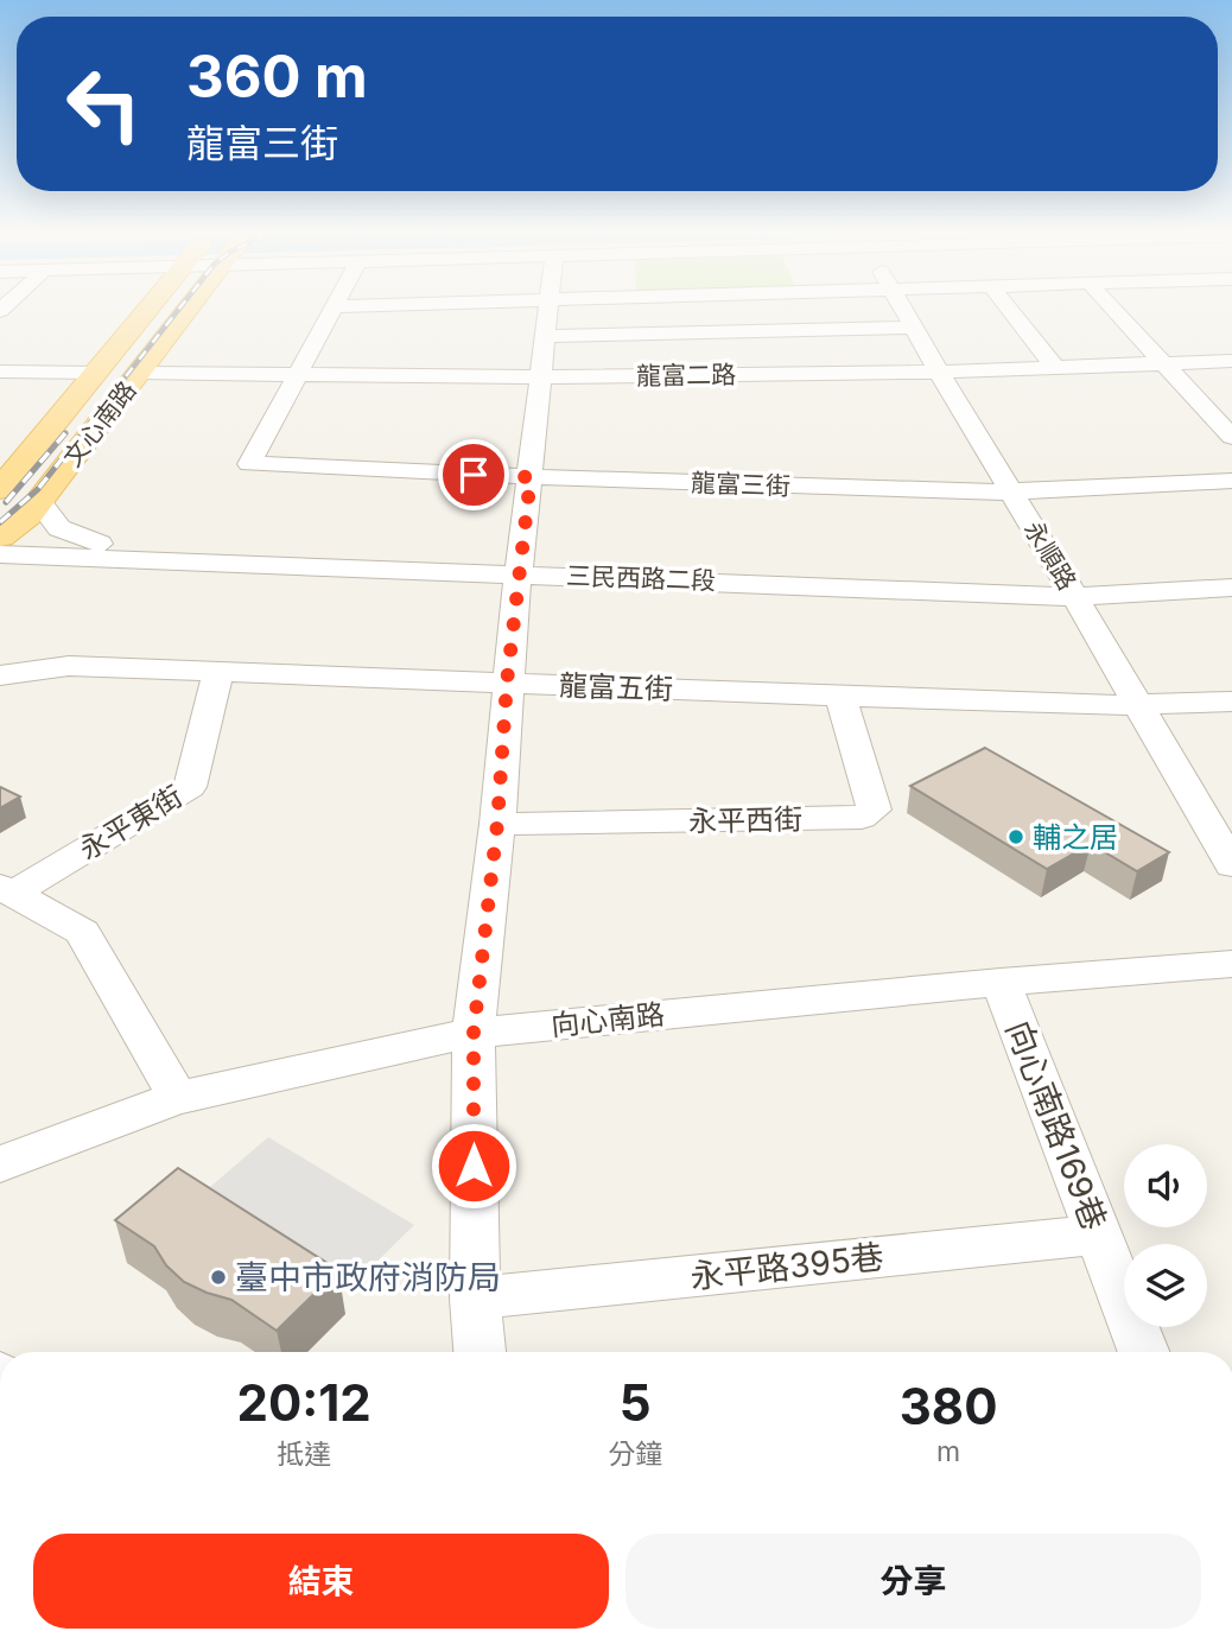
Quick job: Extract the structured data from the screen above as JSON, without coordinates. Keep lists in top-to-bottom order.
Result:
{
  "streets": {
    "main road": ["文心南路"],
    "street": [
      "龍富二路",
      "龍富三街",
      "永順路",
      "三民西路二段",
      "龍富五街",
      "永平西街",
      "永平東街",
      "向心南路",
      "向心南路169巷",
      "永平路395巷"
    ]
  },
  "crossings": [
    ["龍富二路", "文心南路"],
    ["龍富二路", "龍富三街"],
    ["龍富二路", "永順路"],
    ["文心南路", "三民西路二段"],
    ["龍富三街", "永順路"],
    ["永順路", "三民西路二段"],
    ["永順路", "龍富五街"],
    ["龍富五街", "永平西街"],
    ["龍富五街", "永平東街"],
    ["向心南路", "向心南路169巷"],
    ["向心南路169巷", "永平路395巷"]
  ],
  "places": ["輔之居", "臺中市政府消防局"],
  "page": {
    "turn": ["360 m", "龍富三街"],
    "eta": [
      "20:12",
      "抵達",
      "5",
      "分鐘",
      "380",
      "m"
    ],
    "buttons": ["結束", "分享"]
  }
}
